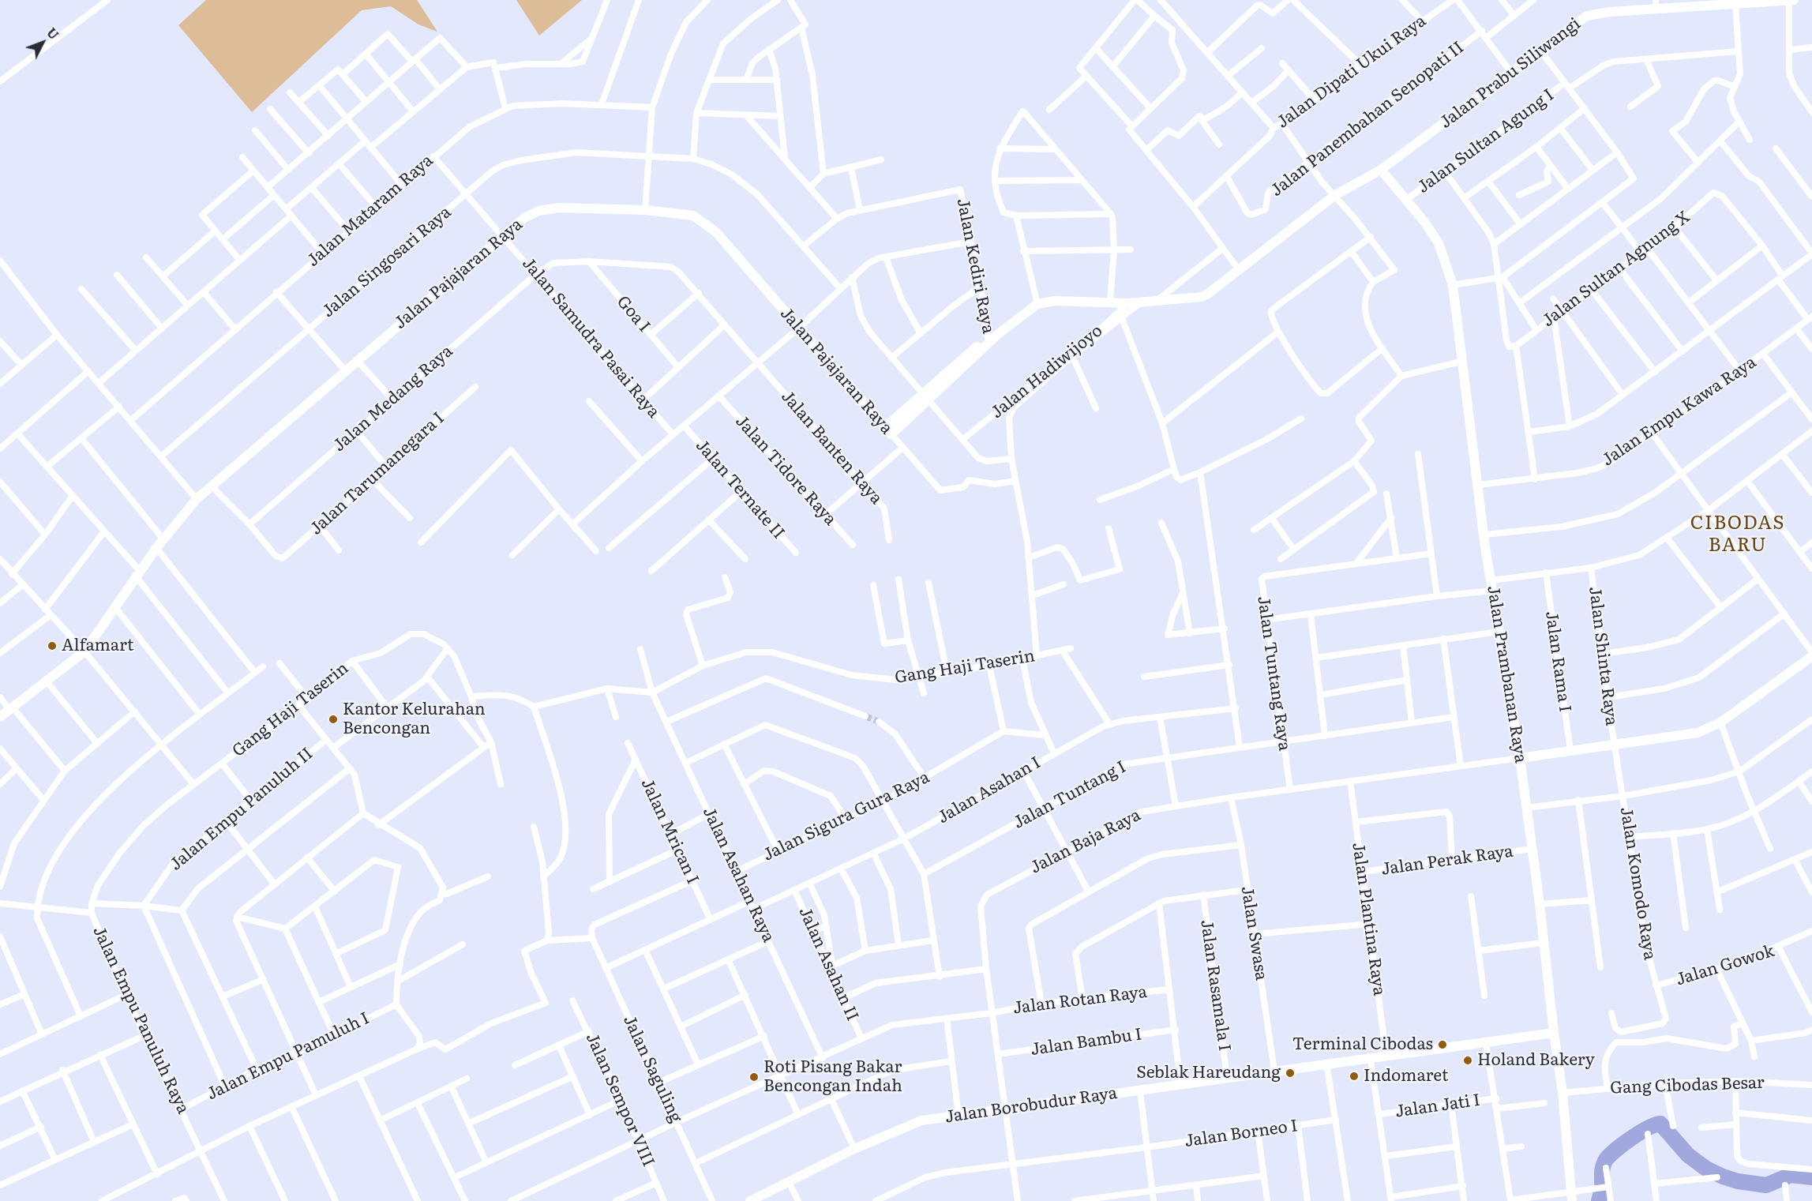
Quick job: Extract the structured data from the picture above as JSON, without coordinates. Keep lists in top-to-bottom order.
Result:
{
  "streets": {
    "street": [
      "Jalan Dipati Ukui Raya",
      "Jalan Prabu Siliwangi",
      "Jalan Panembahan Senopati II",
      "Jalan Sultan Agung I",
      "Jalan Mataram Raya",
      "Jalan Singosari Raya",
      "Jalan Kediri Raya",
      "Jalan Sultan Agnung X",
      "Jalan Pajajaran Raya",
      "Goa I",
      "Jalan Samudra Pasai Raya",
      "Jalan Hadiwijoyo",
      "Jalan Medang Raya",
      "Jalan Empu Kawa Raya",
      "Jalan Banten Raya",
      "Jalan Tidore Raya",
      "Jalan Tarumanegara I",
      "Jalan Ternate II",
      "Jalan Shinta Raya",
      "Jalan Rama I",
      "Gang Haji Taserin",
      "Jalan Tuntang Raya",
      "Jalan Prambanan Raya",
      "Jalan Asahan I",
      "Jalan Tuntang I",
      "Jalan Empu Panuluh II",
      "Jalan Sigura Gura Raya",
      "Jalan Mrican I",
      "Jalan Baja Raya",
      "Jalan Perak Raya",
      "Jalan Asahan Raya",
      "Jalan Komodo Raya",
      "Jalan Plantina Raya",
      "Jalan Swasa",
      "Jalan Asahan II",
      "Jalan Gowok",
      "Jalan Rasamala I",
      "Jalan Rotan Raya",
      "Jalan Empu Panuluh Raya",
      "Jalan Bambu I",
      "Jalan Empu Pamuluh I",
      "Jalan Saguling",
      "Gang Cibodas Besar",
      "Jalan Sempor VIII",
      "Jalan Borobudur Raya",
      "Jalan Jati I",
      "Jalan Borneo I"
    ]
  },
  "crossings": [
    ["Jalan Dipati Ukui Raya", "Jalan Panembahan Senopati II"],
    ["Jalan Prabu Siliwangi", "Jalan Hadiwijoyo"],
    ["Jalan Prabu Siliwangi", "Jalan Prambanan Raya"],
    ["Jalan Sultan Agung I", "Jalan Prambanan Raya"],
    ["Jalan Mataram Raya", "Jalan Samudra Pasai Raya"],
    ["Jalan Singosari Raya", "Jalan Samudra Pasai Raya"],
    ["Jalan Pajajaran Raya", "Jalan Samudra Pasai Raya"],
    ["Goa I", "Jalan Medang Raya"],
    ["Jalan Samudra Pasai Raya", "Jalan Medang Raya"],
    ["Jalan Medang Raya", "Jalan Banten Raya"],
    ["Jalan Medang Raya", "Jalan Tarumanegara I"],
    ["Jalan Empu Kawa Raya", "Jalan Prambanan Raya"],
    ["Jalan Shinta Raya", "Jalan Komodo Raya"],
    ["Gang Haji Taserin", "Jalan Asahan Raya"],
    ["Gang Haji Taserin", "Jalan Empu Panuluh Raya"],
    ["Jalan Tuntang Raya", "Jalan Tuntang I"],
    ["Jalan Tuntang Raya", "Jalan Baja Raya"],
    ["Jalan Prambanan Raya", "Jalan Baja Raya"],
    ["Jalan Prambanan Raya", "Jalan Perak Raya"],
    ["Jalan Prambanan Raya", "Gang Cibodas Besar"],
    ["Jalan Prambanan Raya", "Jalan Borobudur Raya"],
    ["Jalan Asahan I", "Jalan Asahan Raya"],
    ["Jalan Asahan I", "Jalan Asahan II"],
    ["Jalan Sigura Gura Raya", "Jalan Asahan Raya"],
    ["Jalan Baja Raya", "Jalan Plantina Raya"],
    ["Jalan Baja Raya", "Jalan Swasa"],
    ["Jalan Baja Raya", "Jalan Rotan Raya"],
    ["Jalan Baja Raya", "Jalan Bambu I"],
    ["Jalan Baja Raya", "Jalan Borobudur Raya"],
    ["Jalan Baja Raya", "Jalan Borneo I"],
    ["Jalan Perak Raya", "Jalan Plantina Raya"],
    ["Jalan Asahan Raya", "Jalan Rotan Raya"],
    ["Jalan Komodo Raya", "Jalan Gowok"],
    ["Jalan Plantina Raya", "Jalan Borobudur Raya"],
    ["Jalan Swasa", "Jalan Borobudur Raya"],
    ["Jalan Asahan II", "Jalan Rotan Raya"],
    ["Jalan Rasamala I", "Jalan Borobudur Raya"],
    ["Jalan Rotan Raya", "Jalan Saguling"],
    ["Jalan Rotan Raya", "Jalan Sempor VIII"],
    ["Jalan Empu Panuluh Raya", "Jalan Empu Pamuluh I"]
  ],
  "districts": ["CIBODAS BARU"],
  "places": [
    "Alfamart",
    "Kantor Kelurahan Bencongan",
    "Terminal Cibodas",
    "Holand Bakery",
    "Seblak Hareudang",
    "Indomaret",
    "Roti Pisang Bakar Bencongan Indah"
  ],
  "north": "top right"
}
